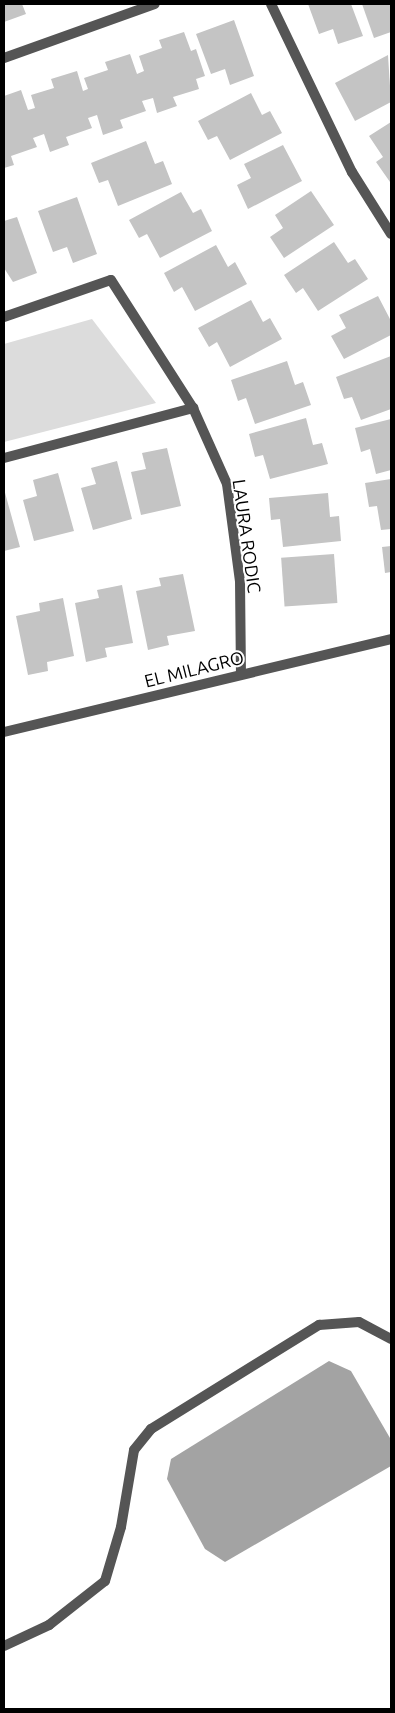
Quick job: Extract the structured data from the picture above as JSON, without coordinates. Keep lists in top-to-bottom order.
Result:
{
  "streets": {
    "street": ["LAURA RODIC", "EL MILAGRO"]
  },
  "crossings": [
    ["LAURA RODIC", "EL MILAGRO"]
  ]
}
